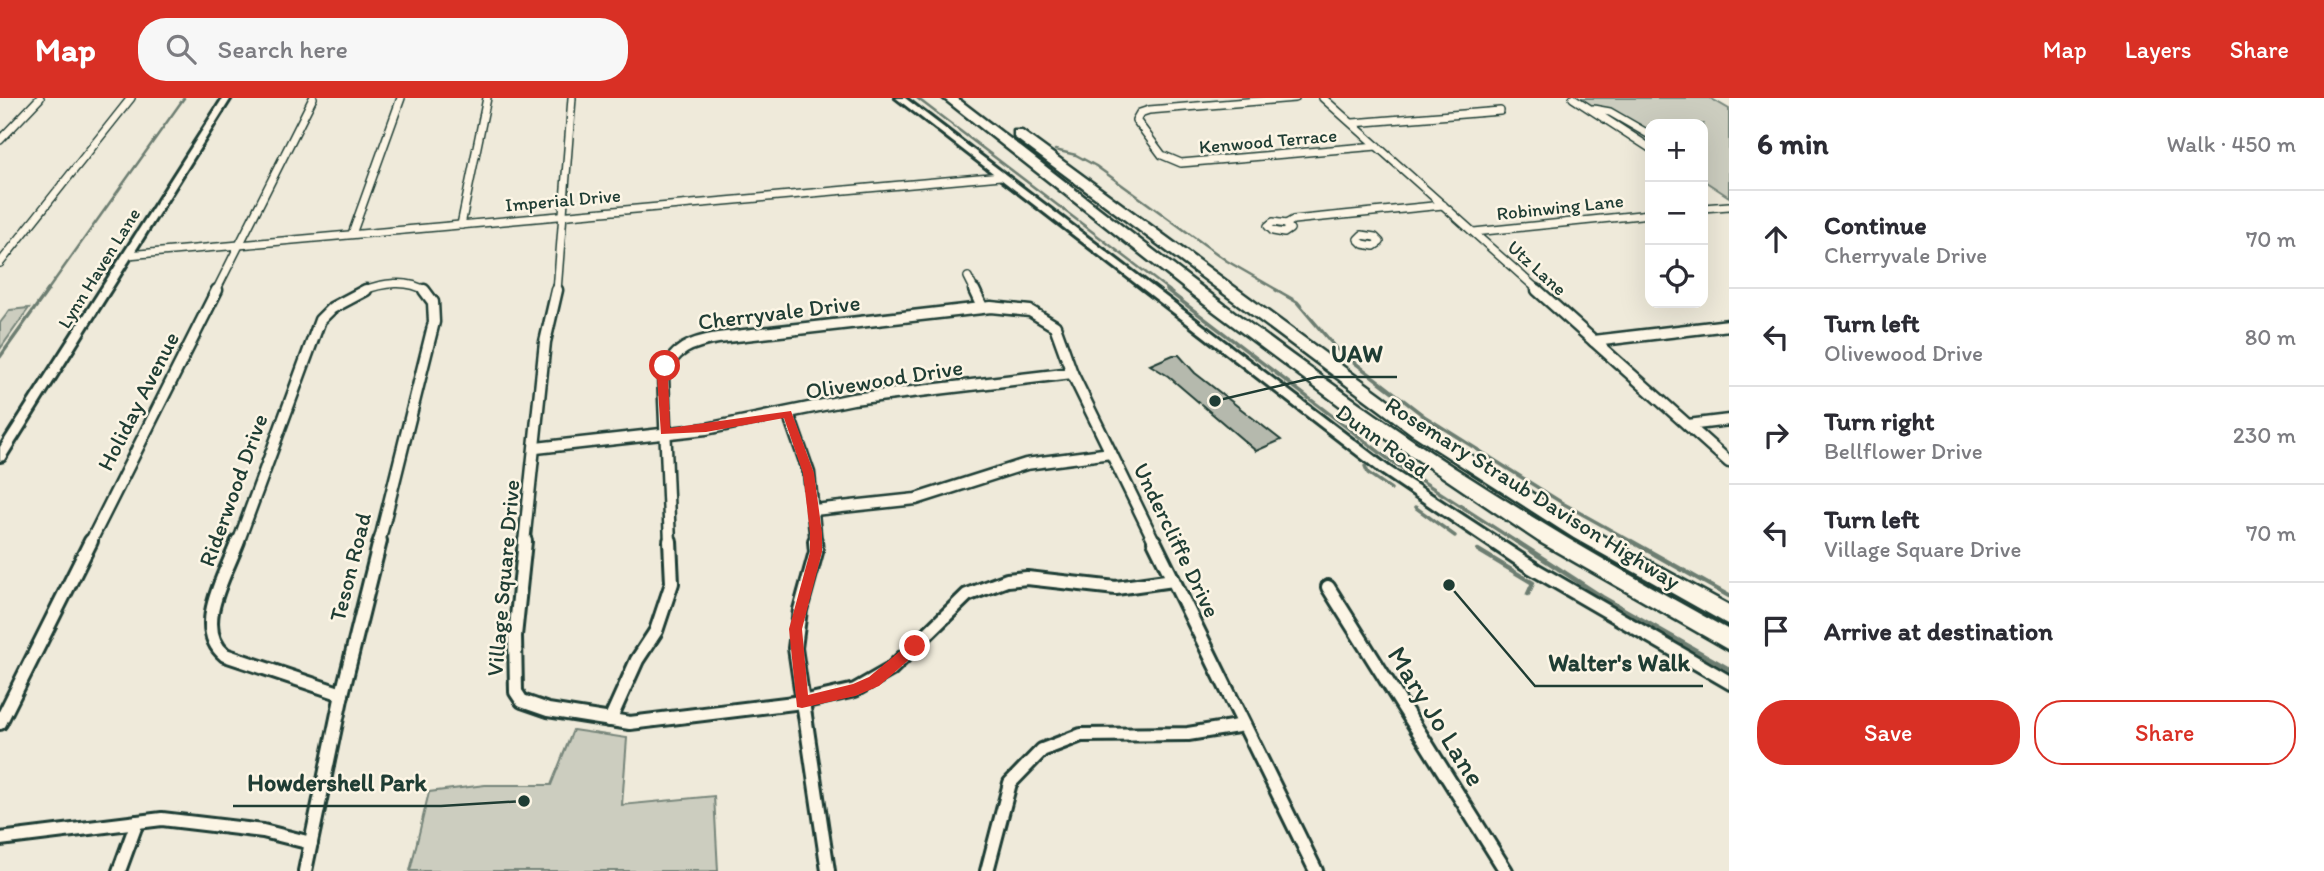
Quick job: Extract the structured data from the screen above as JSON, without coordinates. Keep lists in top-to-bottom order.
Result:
{
  "streets": {
    "highway": ["Rosemary Straub Davison Highway"],
    "street": [
      "Kenwood Terrace",
      "Imperial Drive",
      "Robinwing Lane",
      "Lynn Haven Lane",
      "Utz Lane",
      "Cherryvale Drive",
      "Olivewood Drive",
      "Holiday Avenue",
      "Dunn Road",
      "Riderwood Drive",
      "Undercliffe Drive",
      "Teson Road",
      "Village Square Drive",
      "Mary Jo Lane"
    ]
  },
  "crossings": [
    ["Kenwood Terrace", "Utz Lane"],
    ["Imperial Drive", "Lynn Haven Lane"],
    ["Imperial Drive", "Holiday Avenue"],
    ["Imperial Drive", "Dunn Road"],
    ["Imperial Drive", "Village Square Drive"],
    ["Robinwing Lane", "Utz Lane"],
    ["Cherryvale Drive", "Olivewood Drive"],
    ["Cherryvale Drive", "Undercliffe Drive"],
    ["Cherryvale Drive", "Village Square Drive"],
    ["Olivewood Drive", "Undercliffe Drive"],
    ["Olivewood Drive", "Village Square Drive"],
    ["Riderwood Drive", "Teson Road"],
    ["Undercliffe Drive", "Village Square Drive"]
  ],
  "places": ["UAW", "Walter's Walk", "Howdershell Park"],
  "page": {
    "header": "Map",
    "search": "Search here",
    "nav": ["Map", "Layers", "Share"],
    "heading": ["6 min", "Walk · 450 m"],
    "map_buttons": ["+", "−"],
    "list": [
      ["Continue", "Cherryvale Drive", "70 m"],
      ["Turn left", "Olivewood Drive", "80 m"],
      ["Turn right", "Bellflower Drive", "230 m"],
      ["Turn left", "Village Square Drive", "70 m"],
      "Arrive at destination"
    ],
    "buttons": ["Save", "Share"]
  }
}
